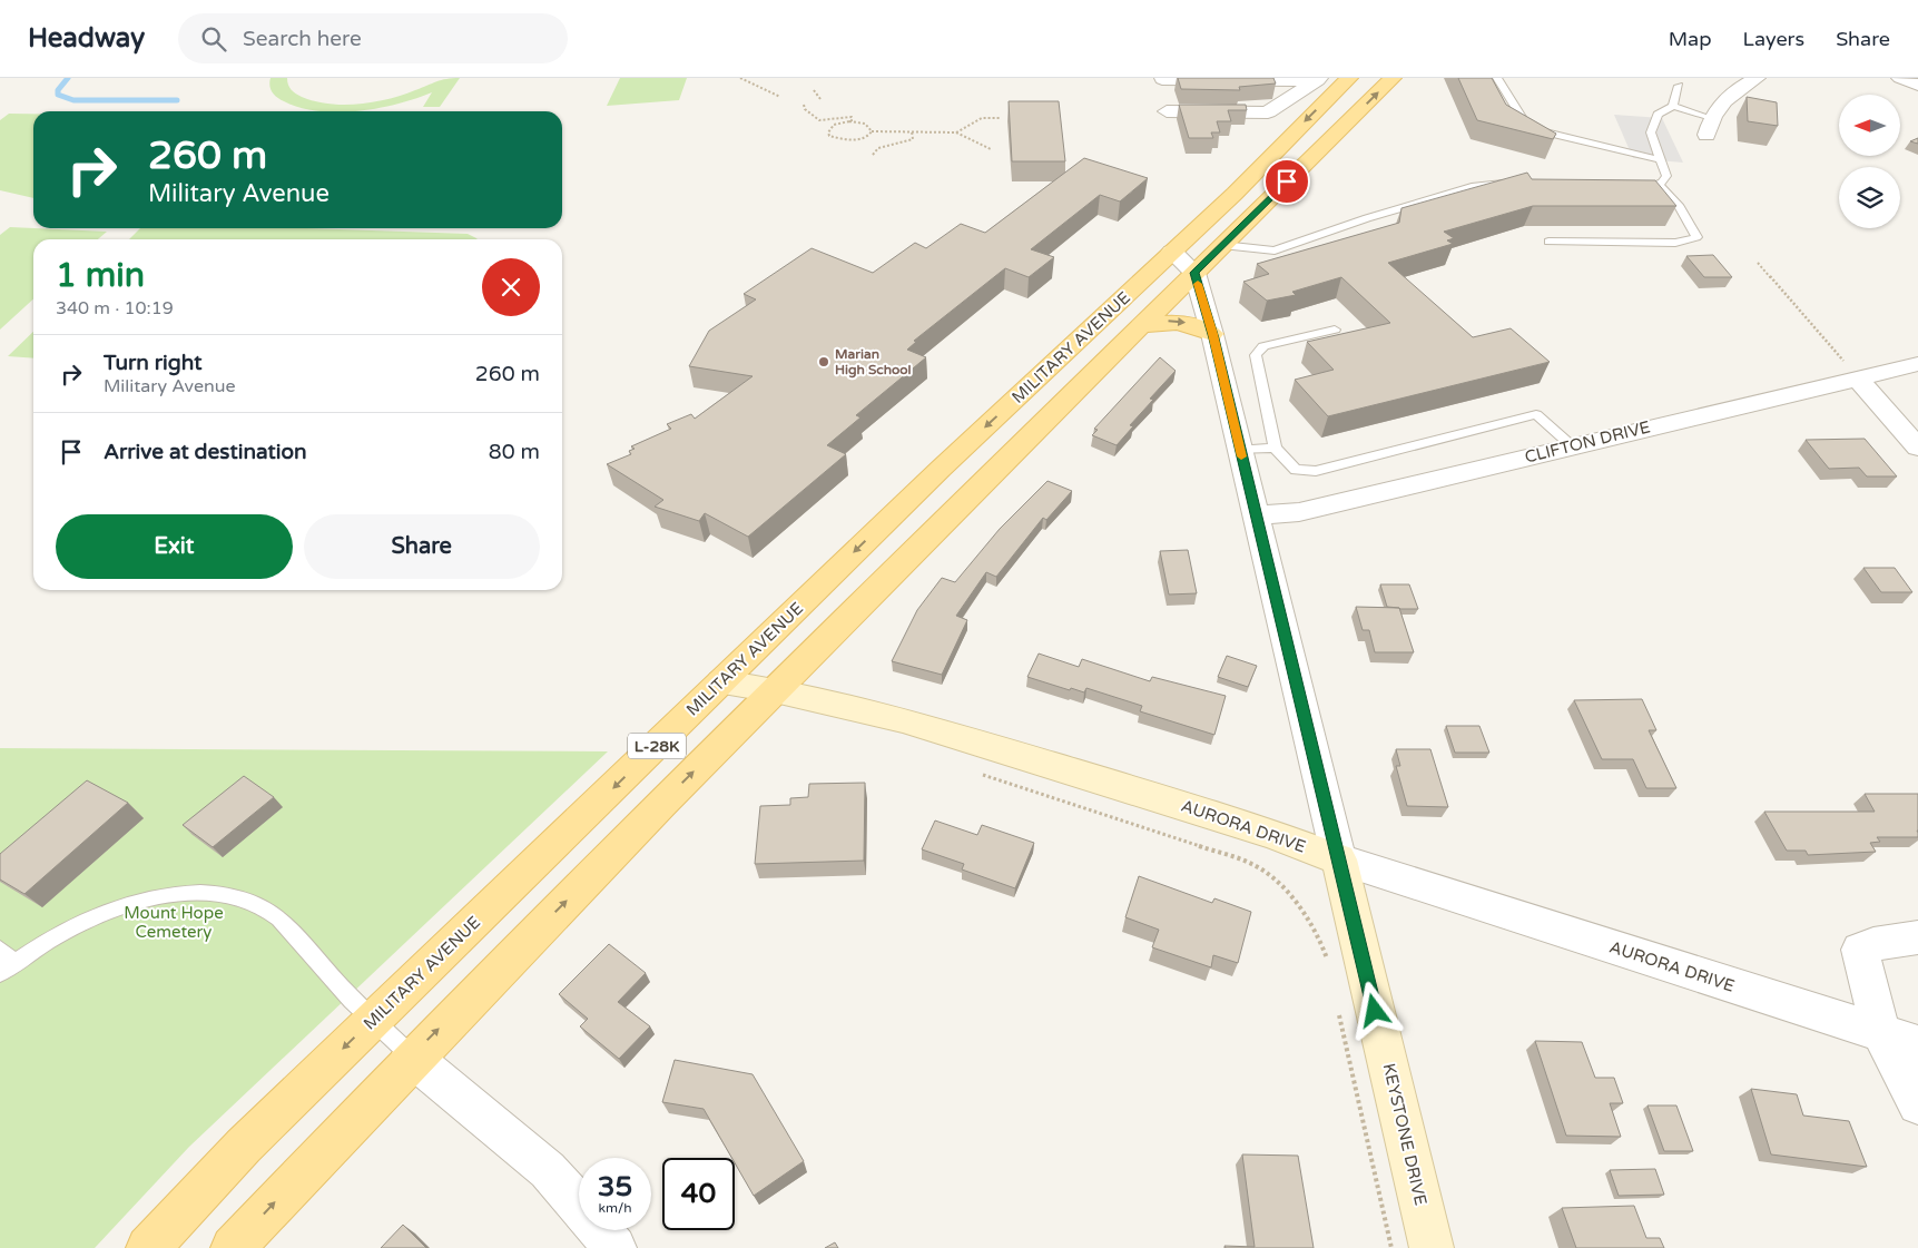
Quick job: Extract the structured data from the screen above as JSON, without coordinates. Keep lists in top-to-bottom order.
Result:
{
  "streets": {
    "main road": ["MILITARY AVENUE", "L-28K"],
    "street": ["CLIFTON DRIVE", "AURORA DRIVE", "KEYSTONE DRIVE"]
  },
  "crossings": [
    ["MILITARY AVENUE", "AURORA DRIVE"],
    ["MILITARY AVENUE", "KEYSTONE DRIVE"],
    ["CLIFTON DRIVE", "KEYSTONE DRIVE"],
    ["AURORA DRIVE", "KEYSTONE DRIVE"]
  ],
  "parks": ["Mount Hope Cemetery"],
  "places": ["Marian High School"],
  "north": "left",
  "page": {
    "header": "Headway",
    "search": "Search here",
    "nav": ["Map", "Layers", "Share"],
    "turn": ["260 m", "Military Avenue"],
    "heading": ["1 min", "340 m · 10:19"],
    "list": [
      {
        "name": "Turn right",
        "note": "Military Avenue",
        "value": "260 m"
      },
      {
        "name": "Arrive at destination",
        "value": "80 m"
      }
    ],
    "buttons": ["Exit", "Share"],
    "speed": "35 km/h",
    "limit": "40"
  }
}
